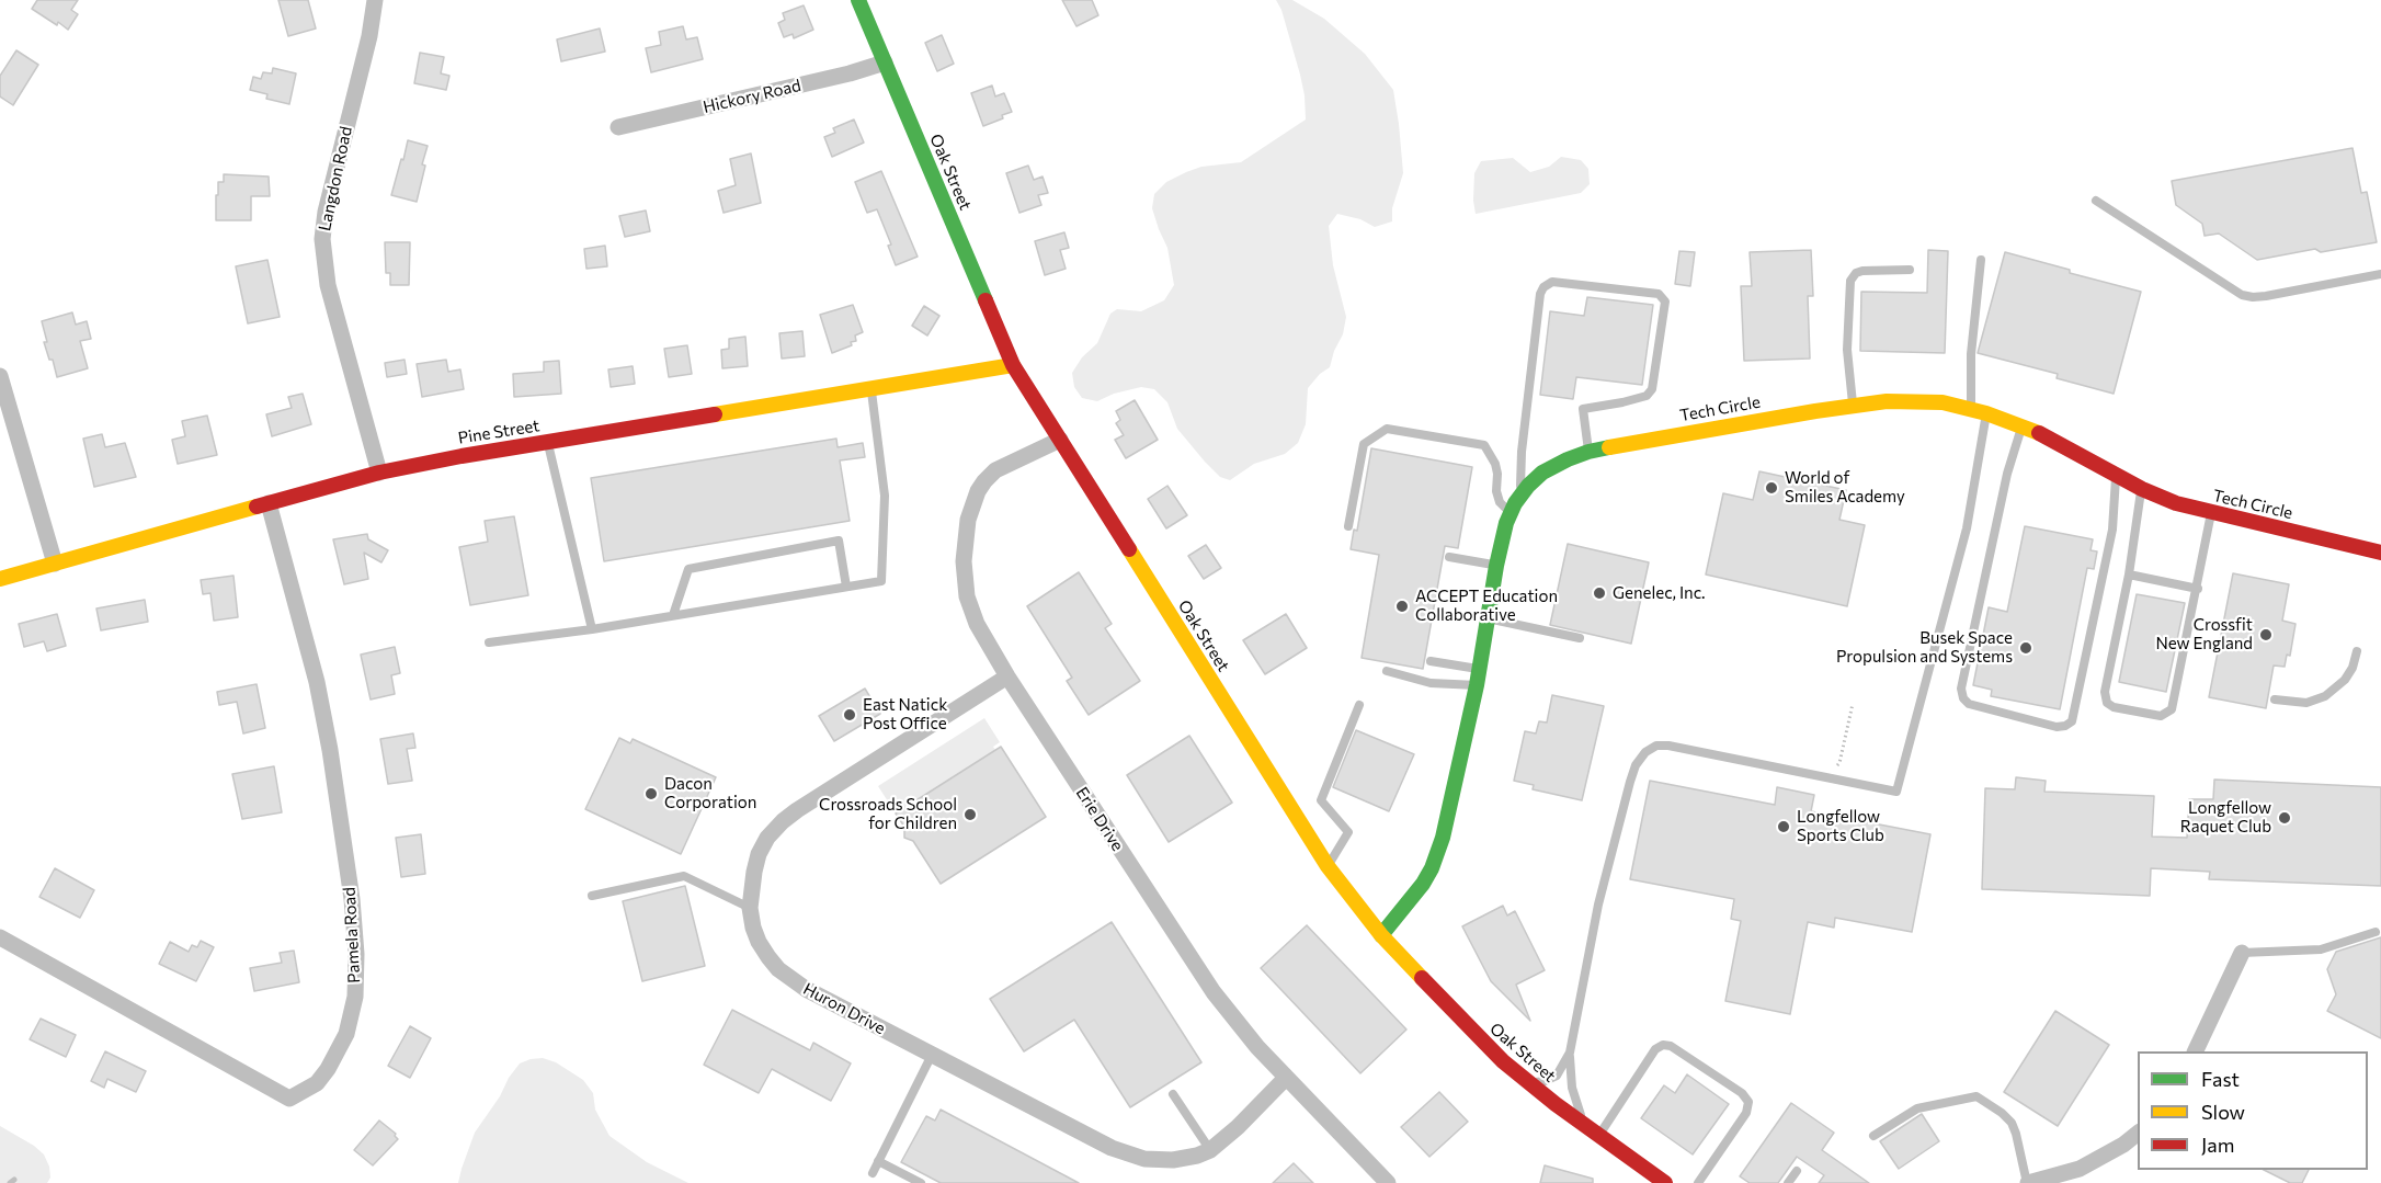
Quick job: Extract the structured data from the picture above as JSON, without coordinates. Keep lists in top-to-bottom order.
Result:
{
  "streets": {
    "main road": ["Oak Street", "Tech Circle", "Pine Street"],
    "street": [
      "Hickory Road",
      "Langdon Road",
      "Erie Drive",
      "Pamela Road",
      "Huron Drive"
    ]
  },
  "crossings": [
    ["Hickory Road", "Oak Street"],
    ["Oak Street", "Tech Circle"],
    ["Oak Street", "Pine Street"],
    ["Oak Street", "Erie Drive"],
    ["Langdon Road", "Pine Street"],
    ["Pine Street", "Pamela Road"],
    ["Erie Drive", "Huron Drive"]
  ],
  "places": [
    "World of Smiles Academy",
    "Genelec, Inc.",
    "ACCEPT Education Collaborative",
    "Crossfit New England",
    "Busek Space Propulsion and Systems",
    "East Natick Post Office",
    "Dacon Corporation",
    "Crossroads School for Children",
    "Longfellow Raquet Club",
    "Longfellow Sports Club"
  ],
  "legend": ["Fast", "Slow", "Jam"]
}
